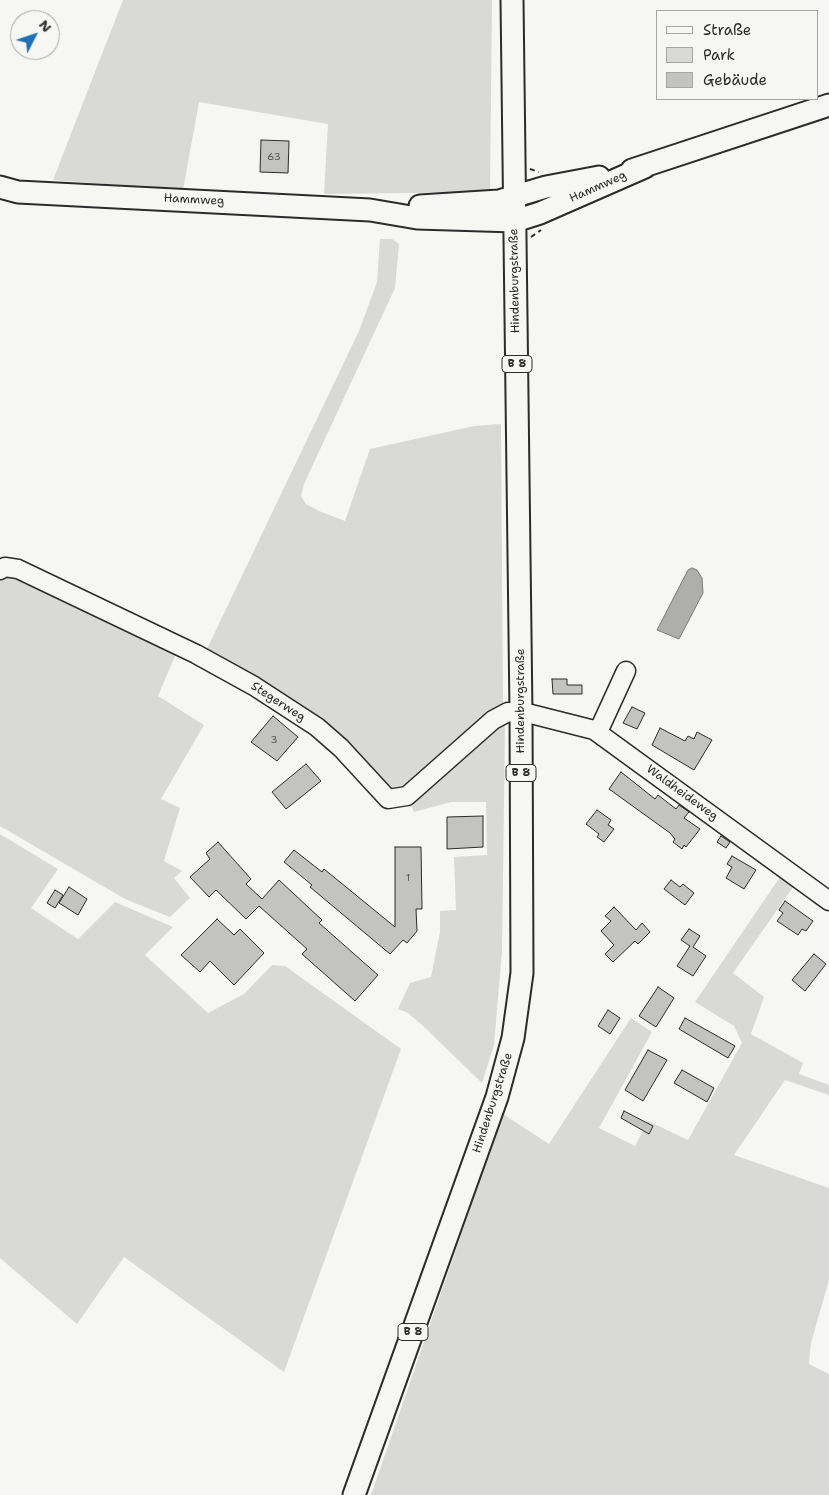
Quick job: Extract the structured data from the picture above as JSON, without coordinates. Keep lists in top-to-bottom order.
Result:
{
  "streets": {
    "main road": ["Hammweg", "Hindenburgstraße", "B 8"],
    "street": ["Stegerweg", "Waldheideweg"]
  },
  "crossings": [
    ["Hammweg", "Hindenburgstraße"],
    ["Hindenburgstraße", "Stegerweg"],
    ["Hindenburgstraße", "Waldheideweg"],
    ["Stegerweg", "Waldheideweg"]
  ],
  "house_numbers": ["63", "3", "1"],
  "legend": ["Straße", "Park", "Gebäude"],
  "north": "top right"
}
